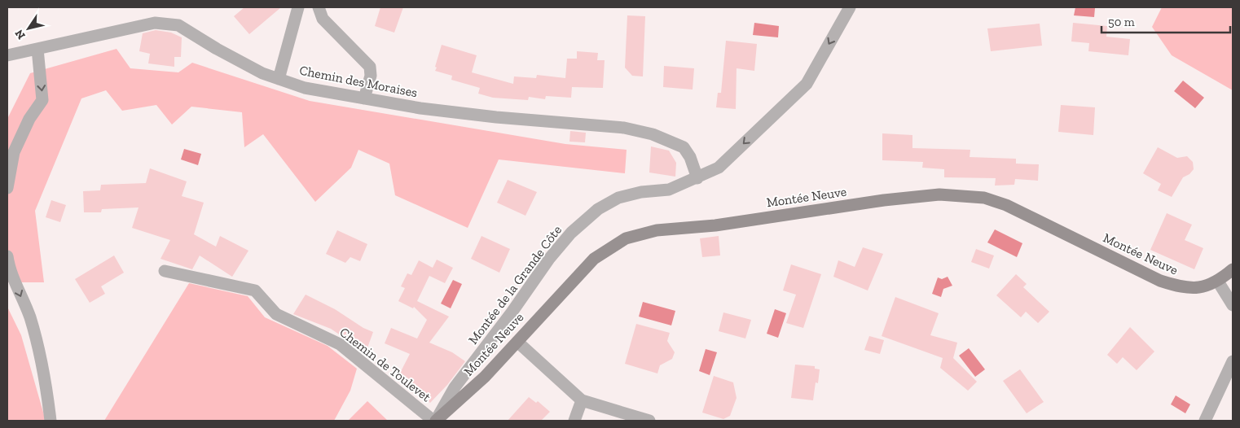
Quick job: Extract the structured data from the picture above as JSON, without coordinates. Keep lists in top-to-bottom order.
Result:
{
  "streets": {
    "street": [
      "Chemin des Moraises",
      "Montée Neuve",
      "Montée de la Grande Côte",
      "Chemin de Toulevet"
    ]
  },
  "crossings": [
    ["Chemin des Moraises", "Montée de la Grande Côte"],
    ["Montée Neuve", "Montée de la Grande Côte"],
    ["Montée Neuve", "Chemin de Toulevet"],
    ["Montée de la Grande Côte", "Chemin de Toulevet"]
  ],
  "one_way": ["Montée de la Grande Côte"],
  "scale_bar": "50 m",
  "north": "bottom left"
}
